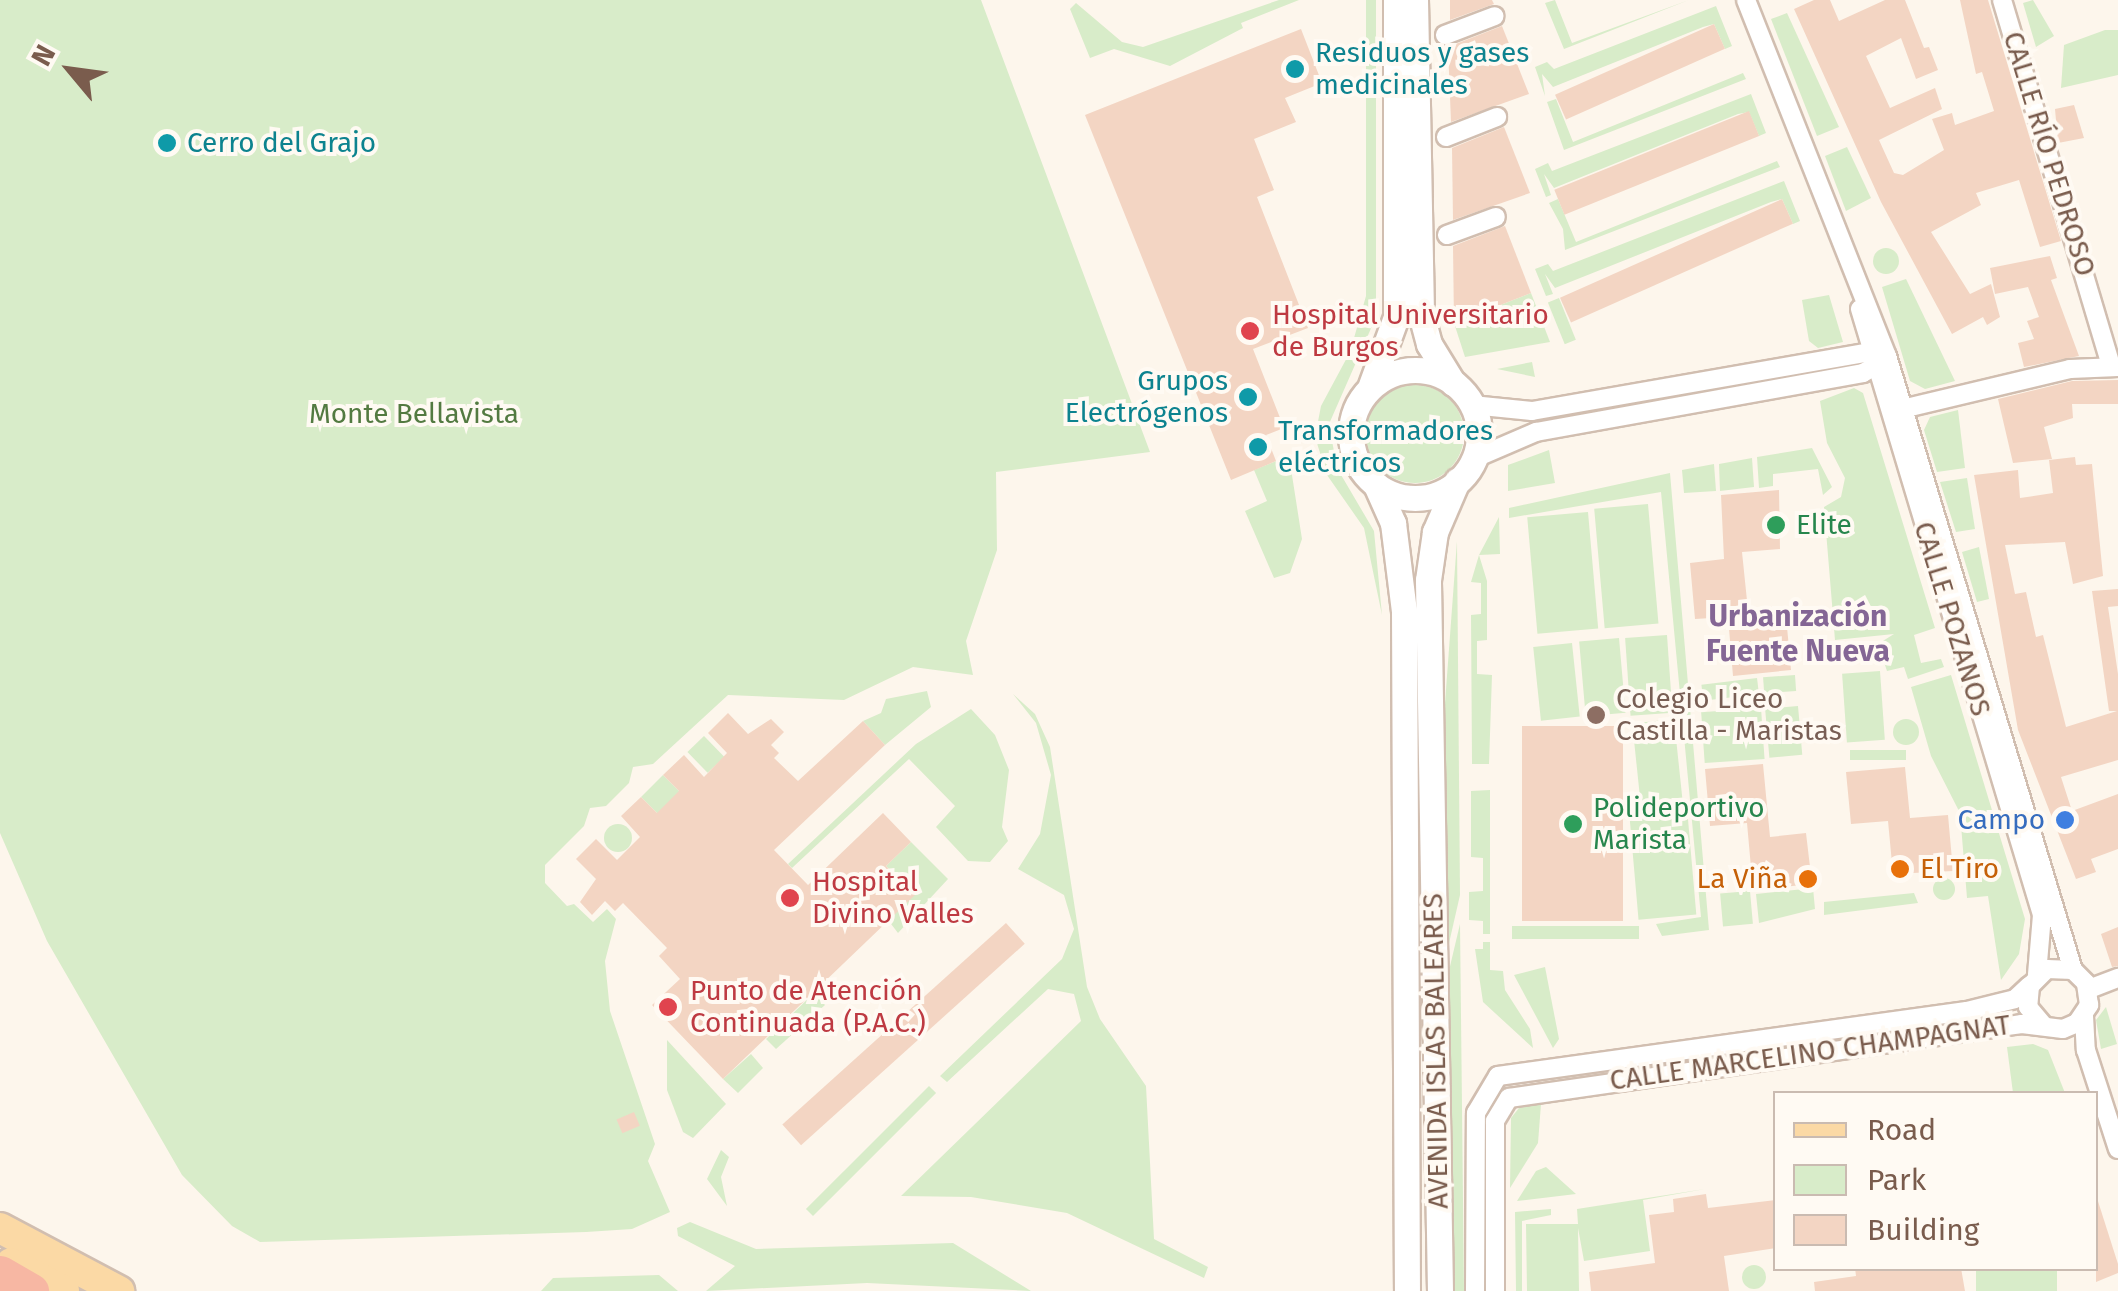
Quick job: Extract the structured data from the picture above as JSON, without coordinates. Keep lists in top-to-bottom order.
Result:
{
  "streets": {
    "main road": ["AVENIDA ISLAS BALEARES"],
    "street": ["CALLE RÍO PEDROSO", "CALLE POZANOS", "CALLE MARCELINO CHAMPAGNAT"]
  },
  "crossings": [
    ["CALLE POZANOS", "CALLE MARCELINO CHAMPAGNAT"]
  ],
  "districts": ["Urbanización Fuente Nueva"],
  "parks": ["Monte Bellavista"],
  "places": [
    "Residuos y gases medicinales",
    "Cerro del Grajo",
    "Hospital Universitario de Burgos",
    "Grupos Electrógenos",
    "Transformadores eléctricos",
    "Elite",
    "Colegio Liceo Castilla - Maristas",
    "Campo",
    "Polideportivo Marista",
    "El Tiro",
    "La Viña",
    "Hospital Divino Valles",
    "Punto de Atención Continuada (P.A.C.)"
  ],
  "legend": ["Road", "Park", "Building"],
  "north": "top left"
}
